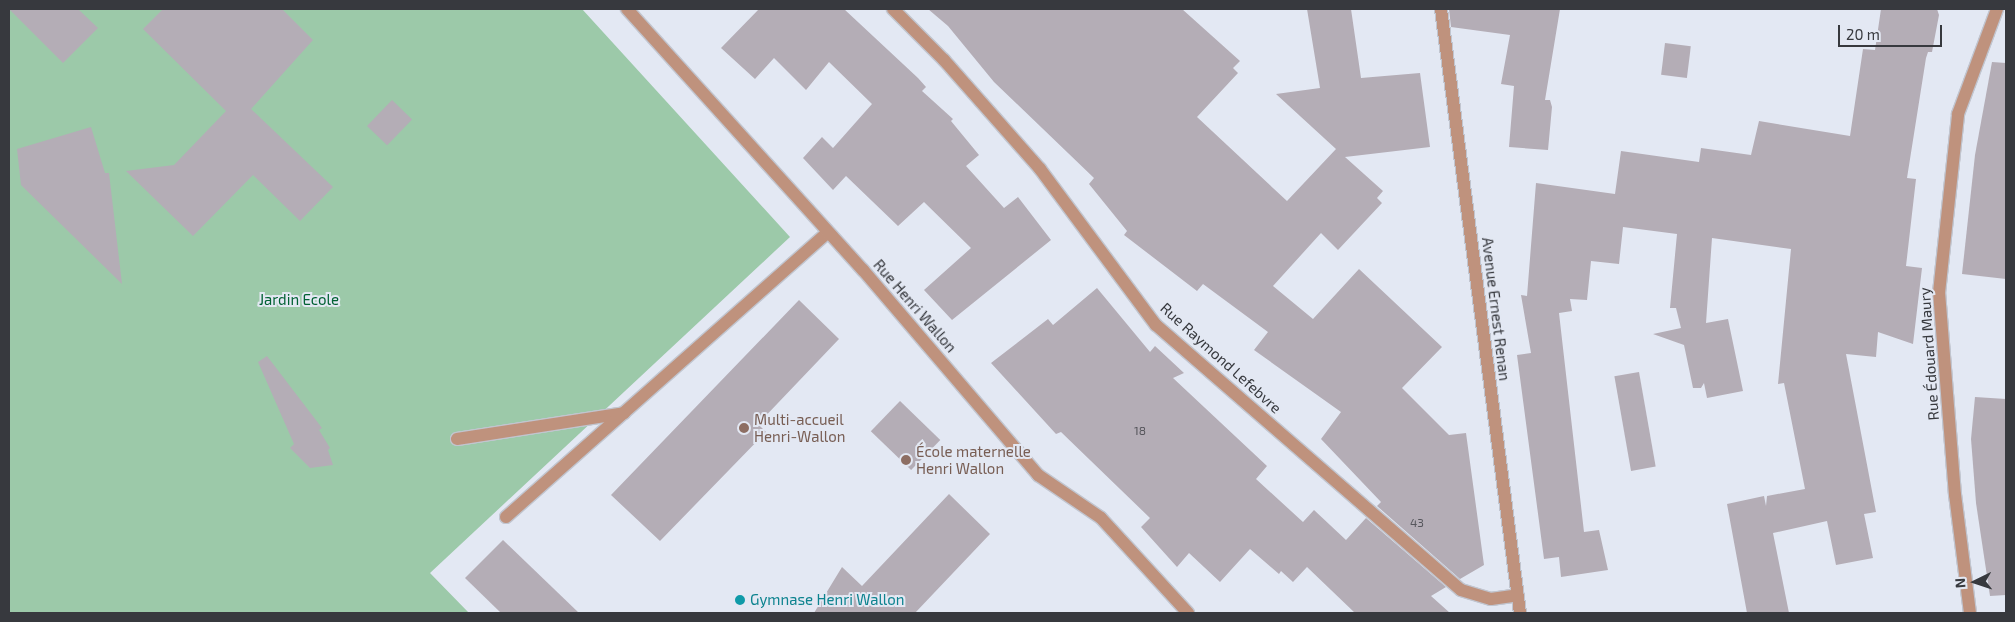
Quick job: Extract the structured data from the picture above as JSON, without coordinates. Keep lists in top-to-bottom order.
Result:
{
  "streets": {
    "street": [
      "Rue Henri Wallon",
      "Avenue Ernest Renan",
      "Rue Édouard Maury",
      "Rue Raymond Lefebvre"
    ]
  },
  "crossings": [
    ["Avenue Ernest Renan", "Rue Raymond Lefebvre"]
  ],
  "parks": ["Jardin Ecole"],
  "places": ["Multi-accueil Henri-Wallon", "École maternelle Henri Wallon", "Gymnase Henri Wallon"],
  "house_numbers": ["18", "43"],
  "scale_bar": "20 m",
  "north": "left"
}
